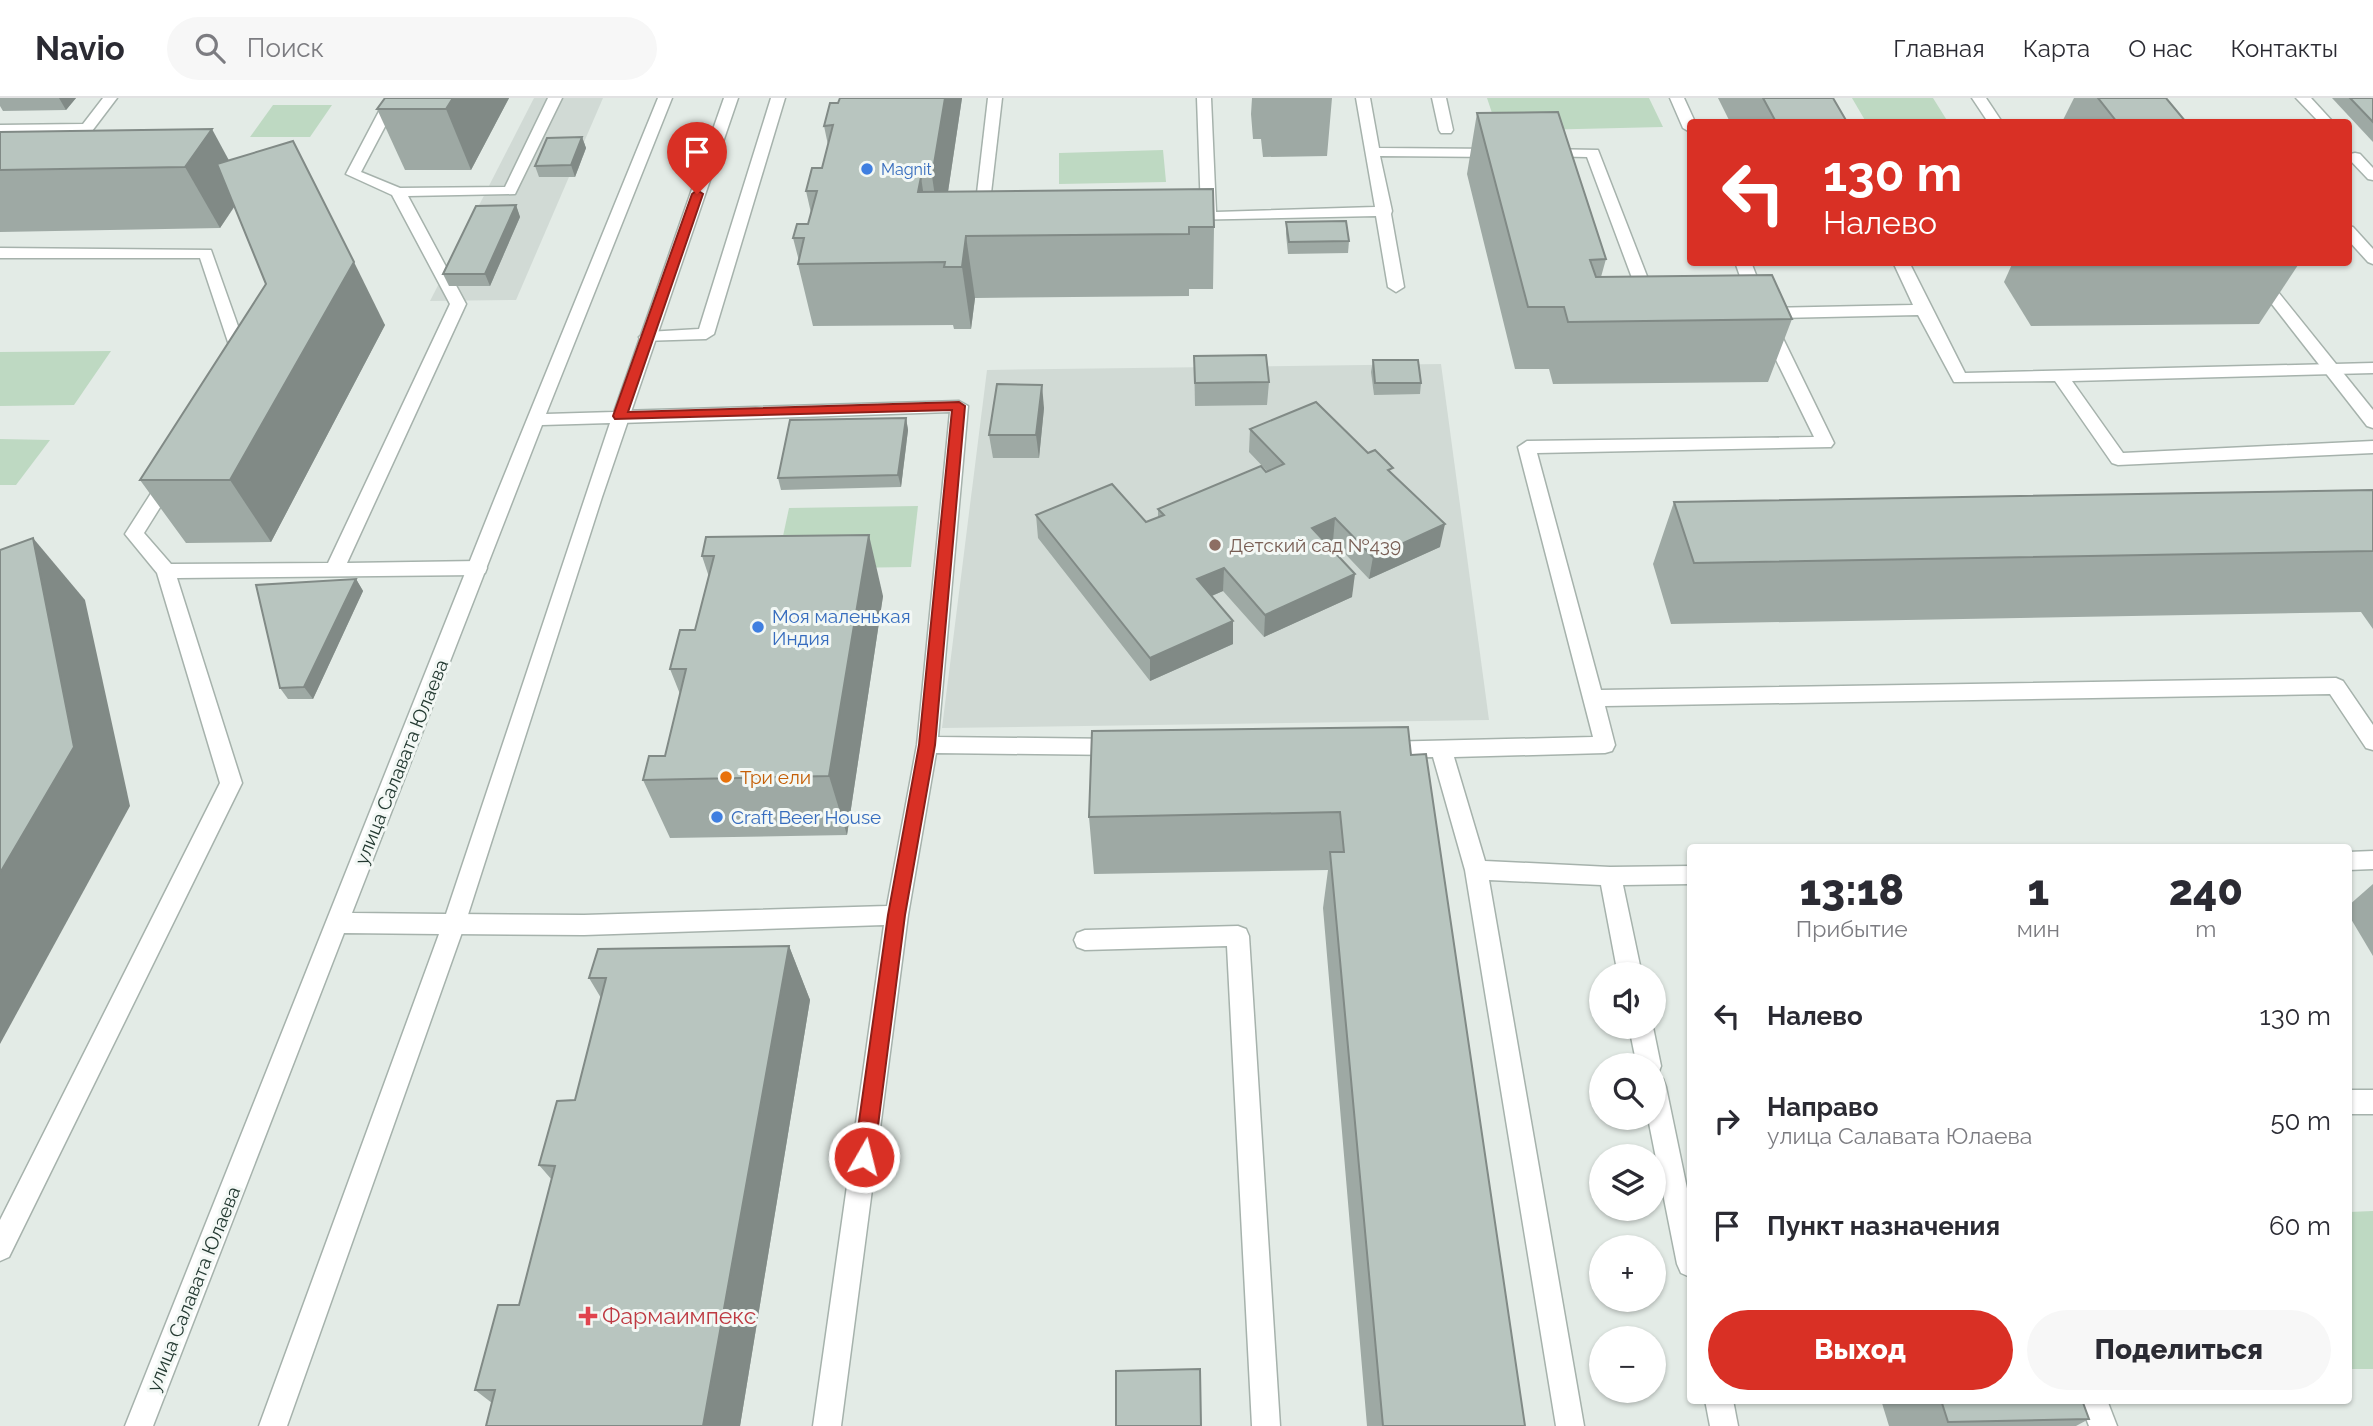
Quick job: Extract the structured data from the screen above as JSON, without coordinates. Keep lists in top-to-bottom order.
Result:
{
  "streets": {
    "street": ["улица Салавата Юлаева"]
  },
  "places": {
    "other": [
      "Magnit",
      "Детский сад №439",
      "Моя маленькая Индия",
      "Три ели",
      "Craft Beer House"
    ],
    "health": ["Фармаимпекс"]
  },
  "page": {
    "header": "Navio",
    "search": "Поиск",
    "nav": [
      "Главная",
      "Карта",
      "О нас",
      "Контакты"
    ],
    "turn": ["130 m", "Налево"],
    "eta": [
      "13:18",
      "Прибытие",
      "1",
      "мин",
      "240",
      "m"
    ],
    "map_buttons": ["+", "−"],
    "list": [
      {
        "name": "Налево",
        "value": "130 m"
      },
      {
        "name": "Направо",
        "note": "улица Салавата Юлаева",
        "value": "50 m"
      },
      {
        "name": "Пункт назначения",
        "value": "60 m"
      }
    ],
    "buttons": ["Выход", "Поделиться"]
  }
}
